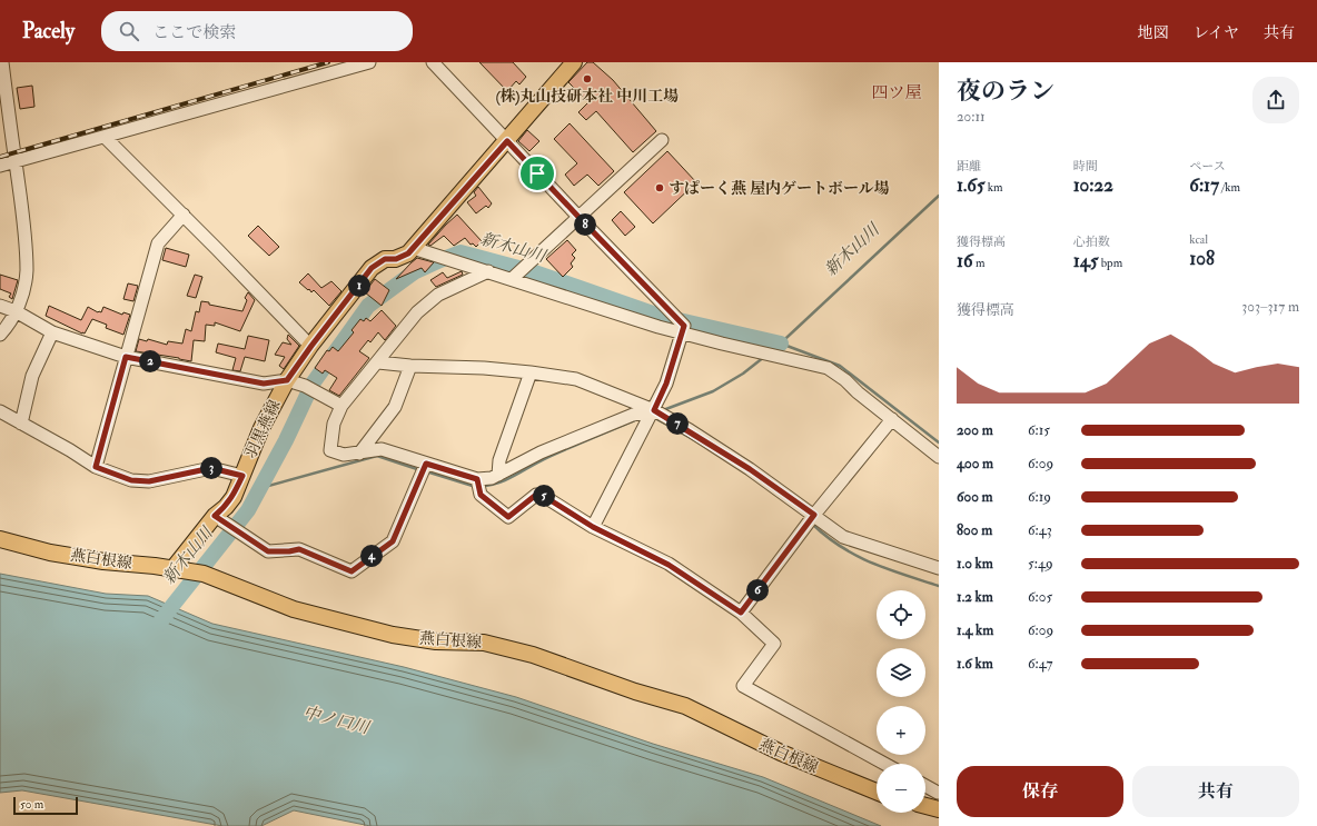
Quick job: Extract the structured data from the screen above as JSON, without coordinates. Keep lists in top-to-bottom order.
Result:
{
  "streets": {
    "main road": ["羽黒燕線", "燕白根線"]
  },
  "crossings": [
    ["羽黒燕線", "燕白根線"]
  ],
  "districts": ["四ツ屋"],
  "water": ["新木山川", "中ノ口川"],
  "places": ["(株)丸山技研本社 中川工場", "すぱーく燕 屋内ゲートボール場"],
  "scale_bar": "50 m",
  "page": {
    "header": "Pacely",
    "search": "ここで検索",
    "nav": ["地図", "レイヤ", "共有"],
    "heading": ["夜のラン", "20:11"],
    "stats": [
      ["距離", "1.65 km"],
      ["時間", "10:22"],
      ["ペース", "6:17 /km"],
      ["獲得標高", "16 m"],
      ["心拍数", "145 bpm"],
      ["kcal", "108"]
    ],
    "pins": [
      "8",
      "1",
      "2",
      "7",
      "3",
      "5",
      "4",
      "6"
    ],
    "chart": ["獲得標高", "303–317 m"],
    "list": [
      {
        "name": "200 m",
        "note": "6:15"
      },
      {
        "name": "400 m",
        "note": "6:09"
      },
      {
        "name": "600 m",
        "note": "6:19"
      },
      {
        "name": "800 m",
        "note": "6:43"
      },
      {
        "name": "1.0 km",
        "note": "5:49"
      },
      {
        "name": "1.2 km",
        "note": "6:05"
      },
      {
        "name": "1.4 km",
        "note": "6:09"
      },
      {
        "name": "1.6 km",
        "note": "6:47"
      }
    ],
    "map_buttons": ["+", "−"],
    "buttons": ["保存", "共有"],
    "scale": "50 m"
  }
}
